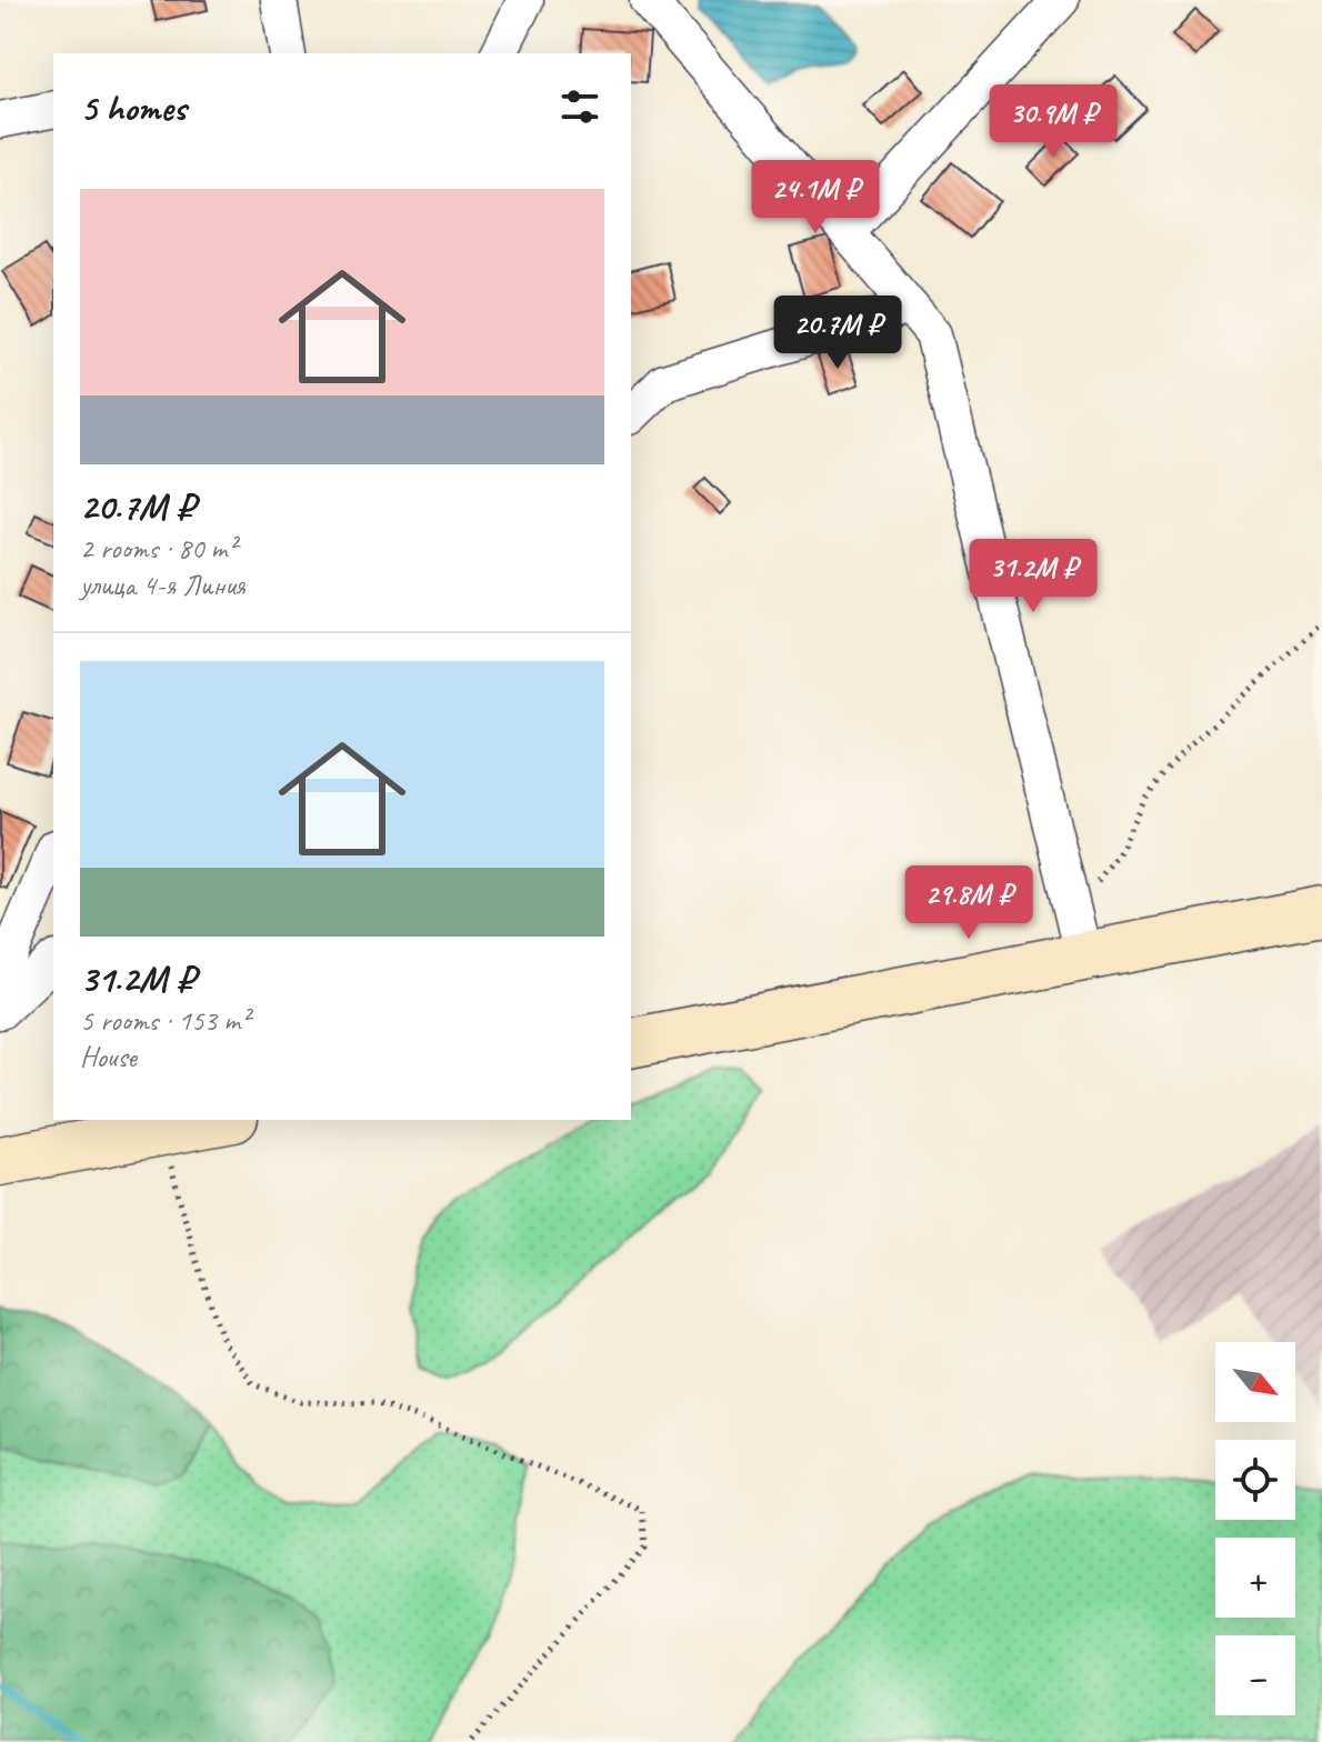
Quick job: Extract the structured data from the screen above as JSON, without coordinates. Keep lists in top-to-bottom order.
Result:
{
  "north": "bottom right",
  "page": {
    "heading": "5 homes",
    "price": [
      "30.9M ₽",
      "24.1M ₽",
      "20.7M ₽",
      "31.2M ₽",
      "29.8M ₽"
    ],
    "list": [
      {
        "name": "20.7M ₽",
        "note": "2 rooms · 80 m² · улица 4-я Линия"
      },
      {
        "name": "31.2M ₽",
        "note": "5 rooms · 153 m² · House"
      }
    ],
    "map_buttons": ["+", "−"]
  }
}
